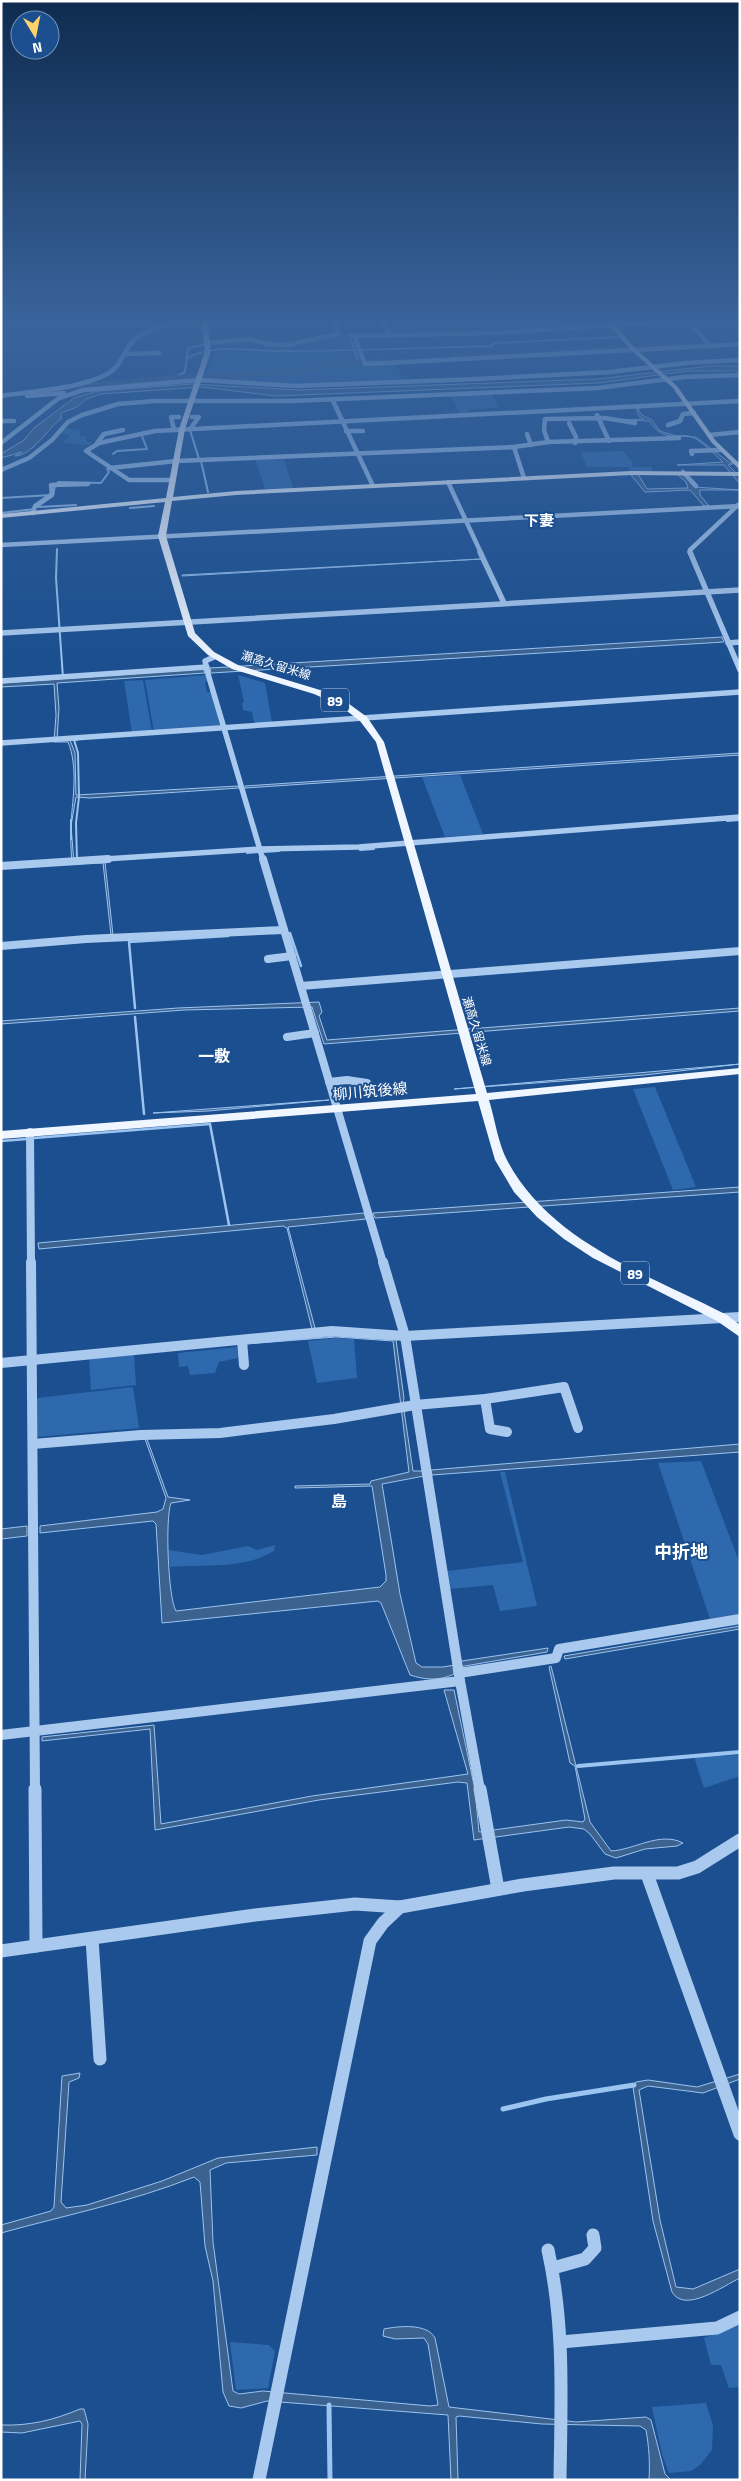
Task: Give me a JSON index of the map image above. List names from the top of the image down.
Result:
{
  "streets": {
    "main road": ["瀬高久留米線", "89", "柳川筑後線"]
  },
  "crossings": [
    ["瀬高久留米線", "柳川筑後線"]
  ],
  "districts": [
    "下妻",
    "一敷",
    "島",
    "中折地"
  ],
  "north": "bottom"
}
